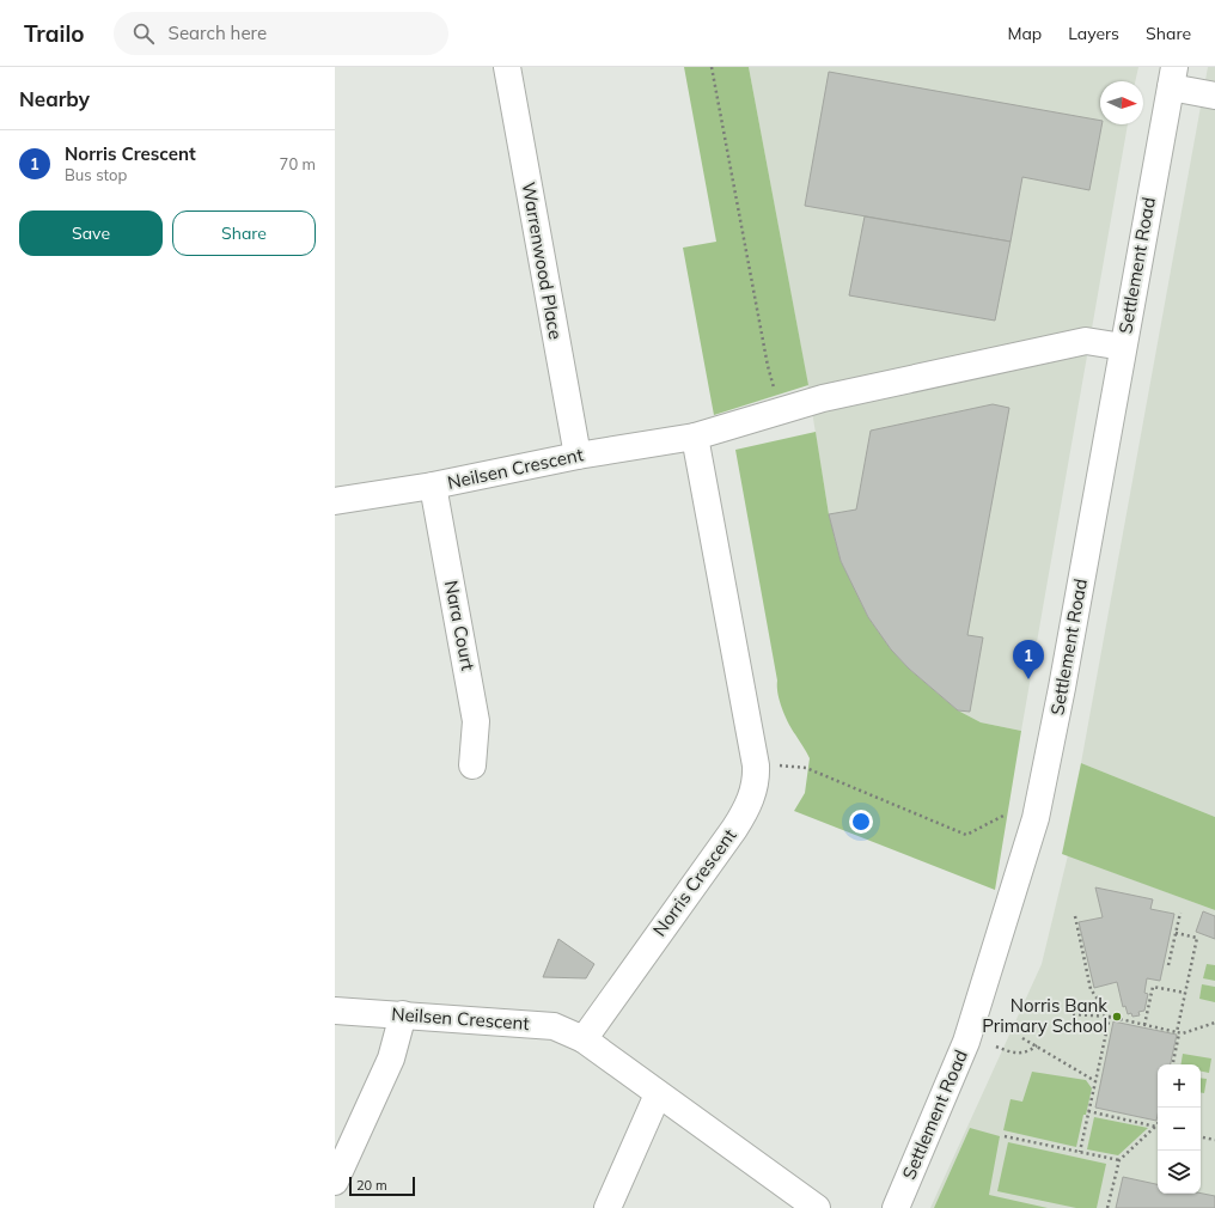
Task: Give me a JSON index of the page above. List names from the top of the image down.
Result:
{
  "streets": {
    "street": [
      "Warrenwood Place",
      "Settlement Road",
      "Neilsen Crescent",
      "Nara Court",
      "Norris Crescent"
    ]
  },
  "crossings": [
    ["Warrenwood Place", "Neilsen Crescent"],
    ["Neilsen Crescent", "Nara Court"],
    ["Neilsen Crescent", "Norris Crescent"]
  ],
  "places": ["Norris Bank Primary School"],
  "scale_bar": "20 m",
  "north": "right",
  "page": {
    "header": "Trailo",
    "search": "Search here",
    "nav": ["Map", "Layers", "Share"],
    "heading": "Nearby",
    "list": [
      {
        "mark": "1",
        "name": "Norris Crescent",
        "note": "Bus stop",
        "value": "70 m"
      }
    ],
    "buttons": ["Save", "Share"],
    "pins": "1",
    "map_buttons": ["+", "−"],
    "scale": "20 m"
  }
}
